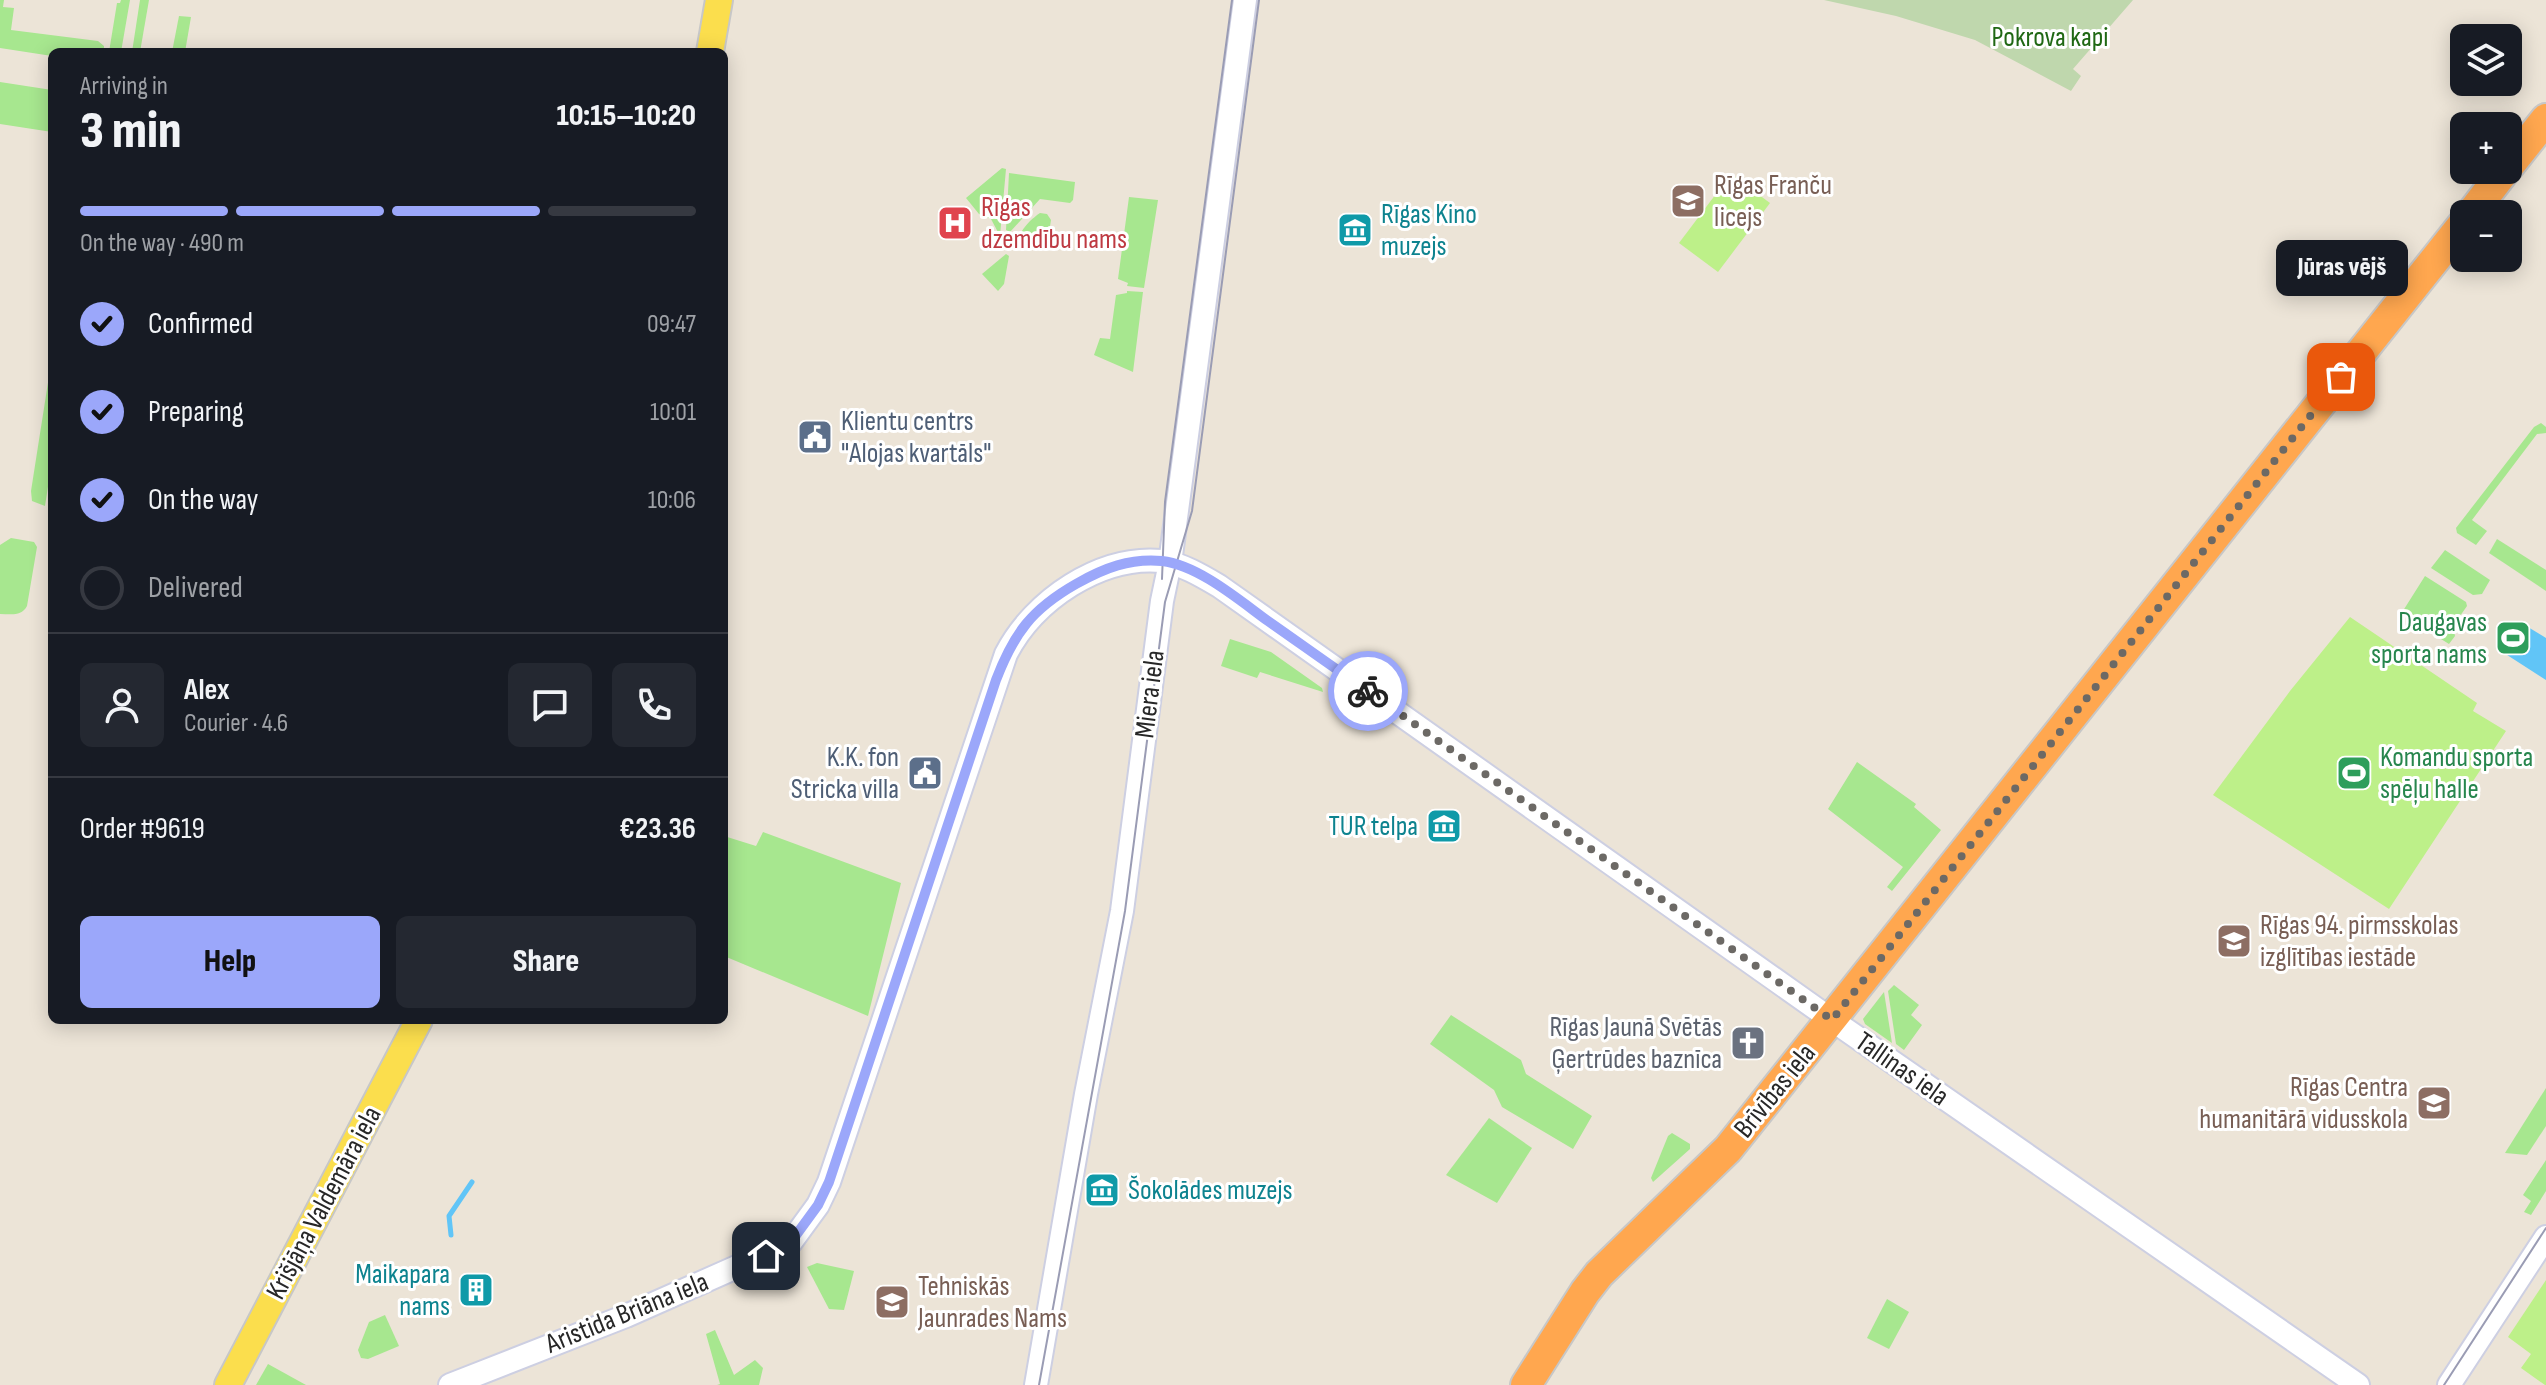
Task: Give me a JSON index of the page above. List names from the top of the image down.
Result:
{
  "streets": {
    "highway": ["Brīvības iela"],
    "main road": ["Krišjāņa Valdemāra iela"],
    "street": ["Miera iela", "Tallinas iela", "Aristida Briāna iela"]
  },
  "crossings": [
    ["Miera iela", "Tallinas iela"],
    ["Miera iela", "Aristida Briāna iela"],
    ["Tallinas iela", "Brīvības iela"],
    ["Tallinas iela", "Aristida Briāna iela"]
  ],
  "parks": ["Pokrova kapi"],
  "places": {
    "school or university": [
      "Rīgas Franču licejs",
      "Rīgas 94. pirmsskolas izglītības iestāde",
      "Rīgas Centra humanitārā vidusskola",
      "Tehniskās Jaunrades Nams"
    ],
    "hospital": ["Rīgas dzemdību nams"],
    "museum": ["Rīgas Kino muzejs", "TUR telpa", "Šokolādes muzejs"],
    "other": ["Jūras vējš"],
    "public building": ["Klientu centrs \"Alojas kvartāls\"", "K.K. fon Stricka villa"],
    "sports": ["Daugavas sporta nams", "Komandu sporta spēļu halle"],
    "church": ["Rīgas Jaunā Svētās Ģertrūdes baznīca"],
    "building": ["Maikapara nams"]
  },
  "page": {
    "map_buttons": ["+", "−"],
    "heading": ["3 min", "Arriving in", "10:15–10:20"],
    "panel": [
      "Alex",
      "Courier · 4.6",
      "Order #9619",
      "€23.36"
    ],
    "bar": "On the way · 490 m",
    "bubble": "Jūras vējš",
    "list": [
      ["Confirmed", "09:47"],
      ["Preparing", "10:01"],
      ["On the way", "10:06"],
      "Delivered"
    ],
    "buttons": ["Help", "Share"]
  }
}
